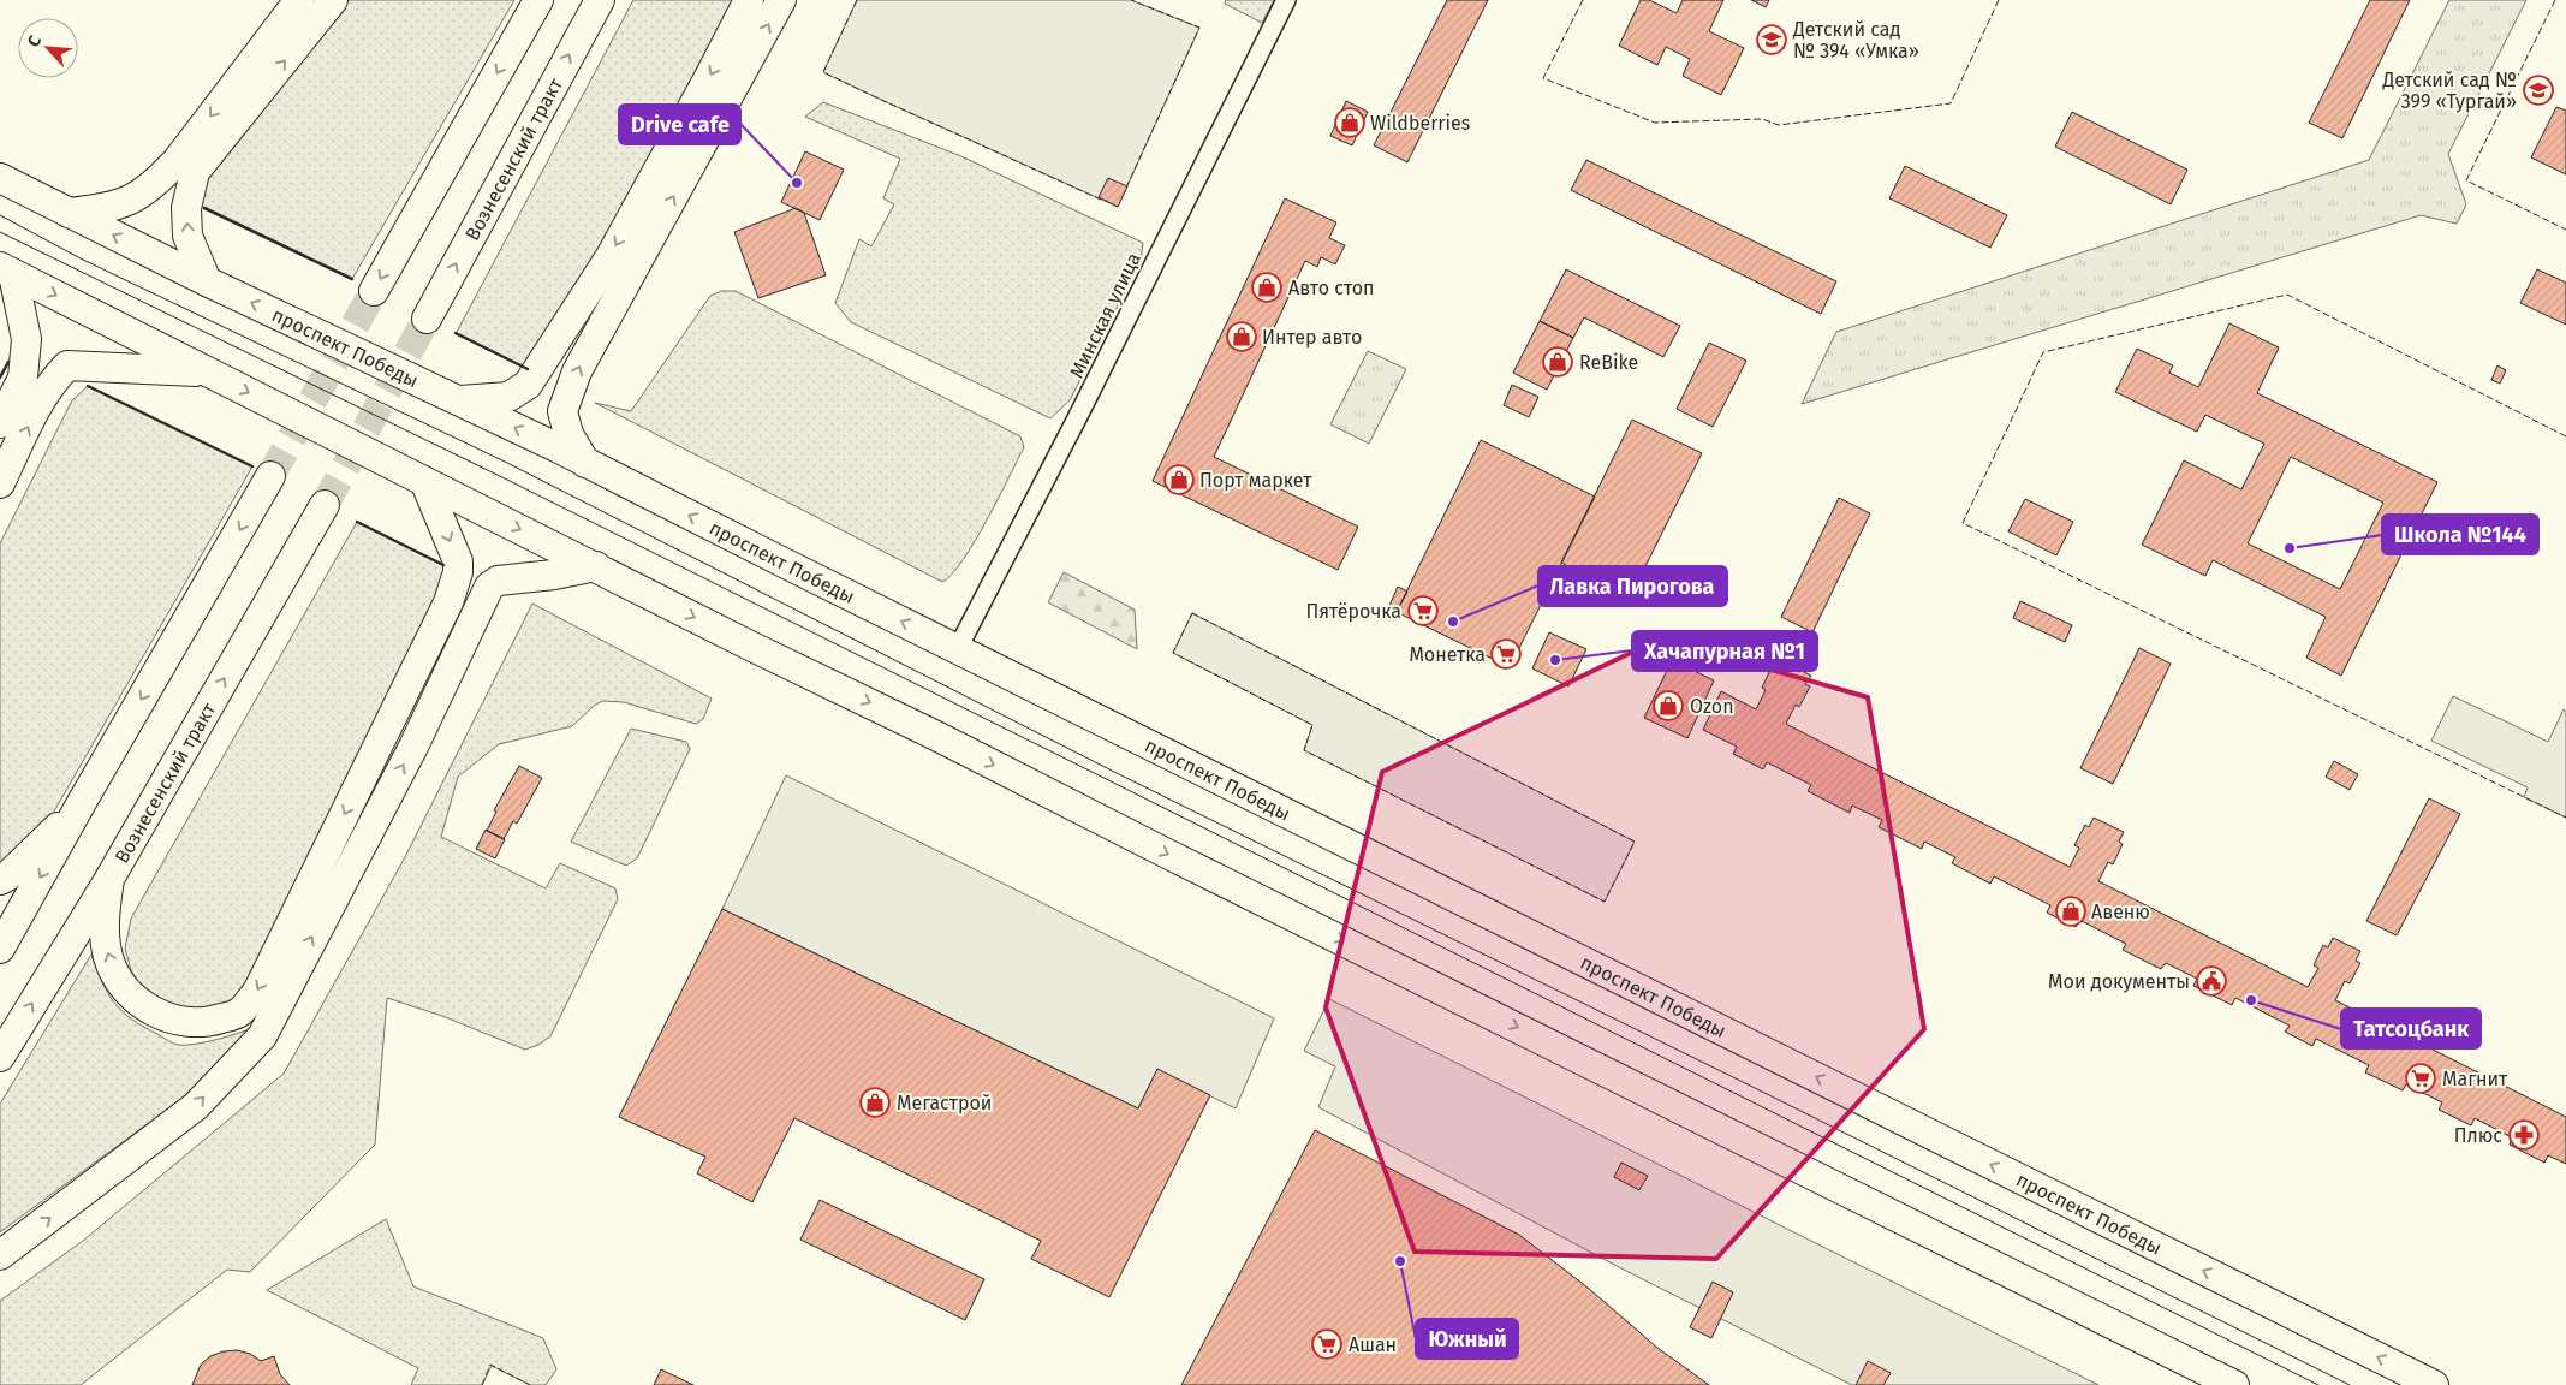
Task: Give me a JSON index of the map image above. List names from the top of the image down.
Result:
{
  "streets": {
    "main road": ["Вознесенский тракт", "проспект Победы"],
    "street": ["Минская улица"]
  },
  "crossings": [
    ["Минская улица", "проспект Победы"]
  ],
  "places": {
    "school or university": ["Детский сад № 394 «Умка»", "Детский сад № 399 «Тургай»"],
    "shop": [
      "Wildberries",
      "Авто стоп",
      "Интер авто",
      "ReBike",
      "Порт маркет",
      "Ozon",
      "Авеню",
      "Мегастрой"
    ],
    "other": [
      "Drive cafe",
      "Школа №144",
      "Лавка Пирогова",
      "Хачапурная №1",
      "Татсоцбанк",
      "Южный"
    ],
    "supermarket": [
      "Пятёрочка",
      "Монетка",
      "Магнит",
      "Ашан"
    ],
    "public building": ["Мои документы"],
    "pharmacy": ["Плюс"]
  },
  "north": "top left"
}
